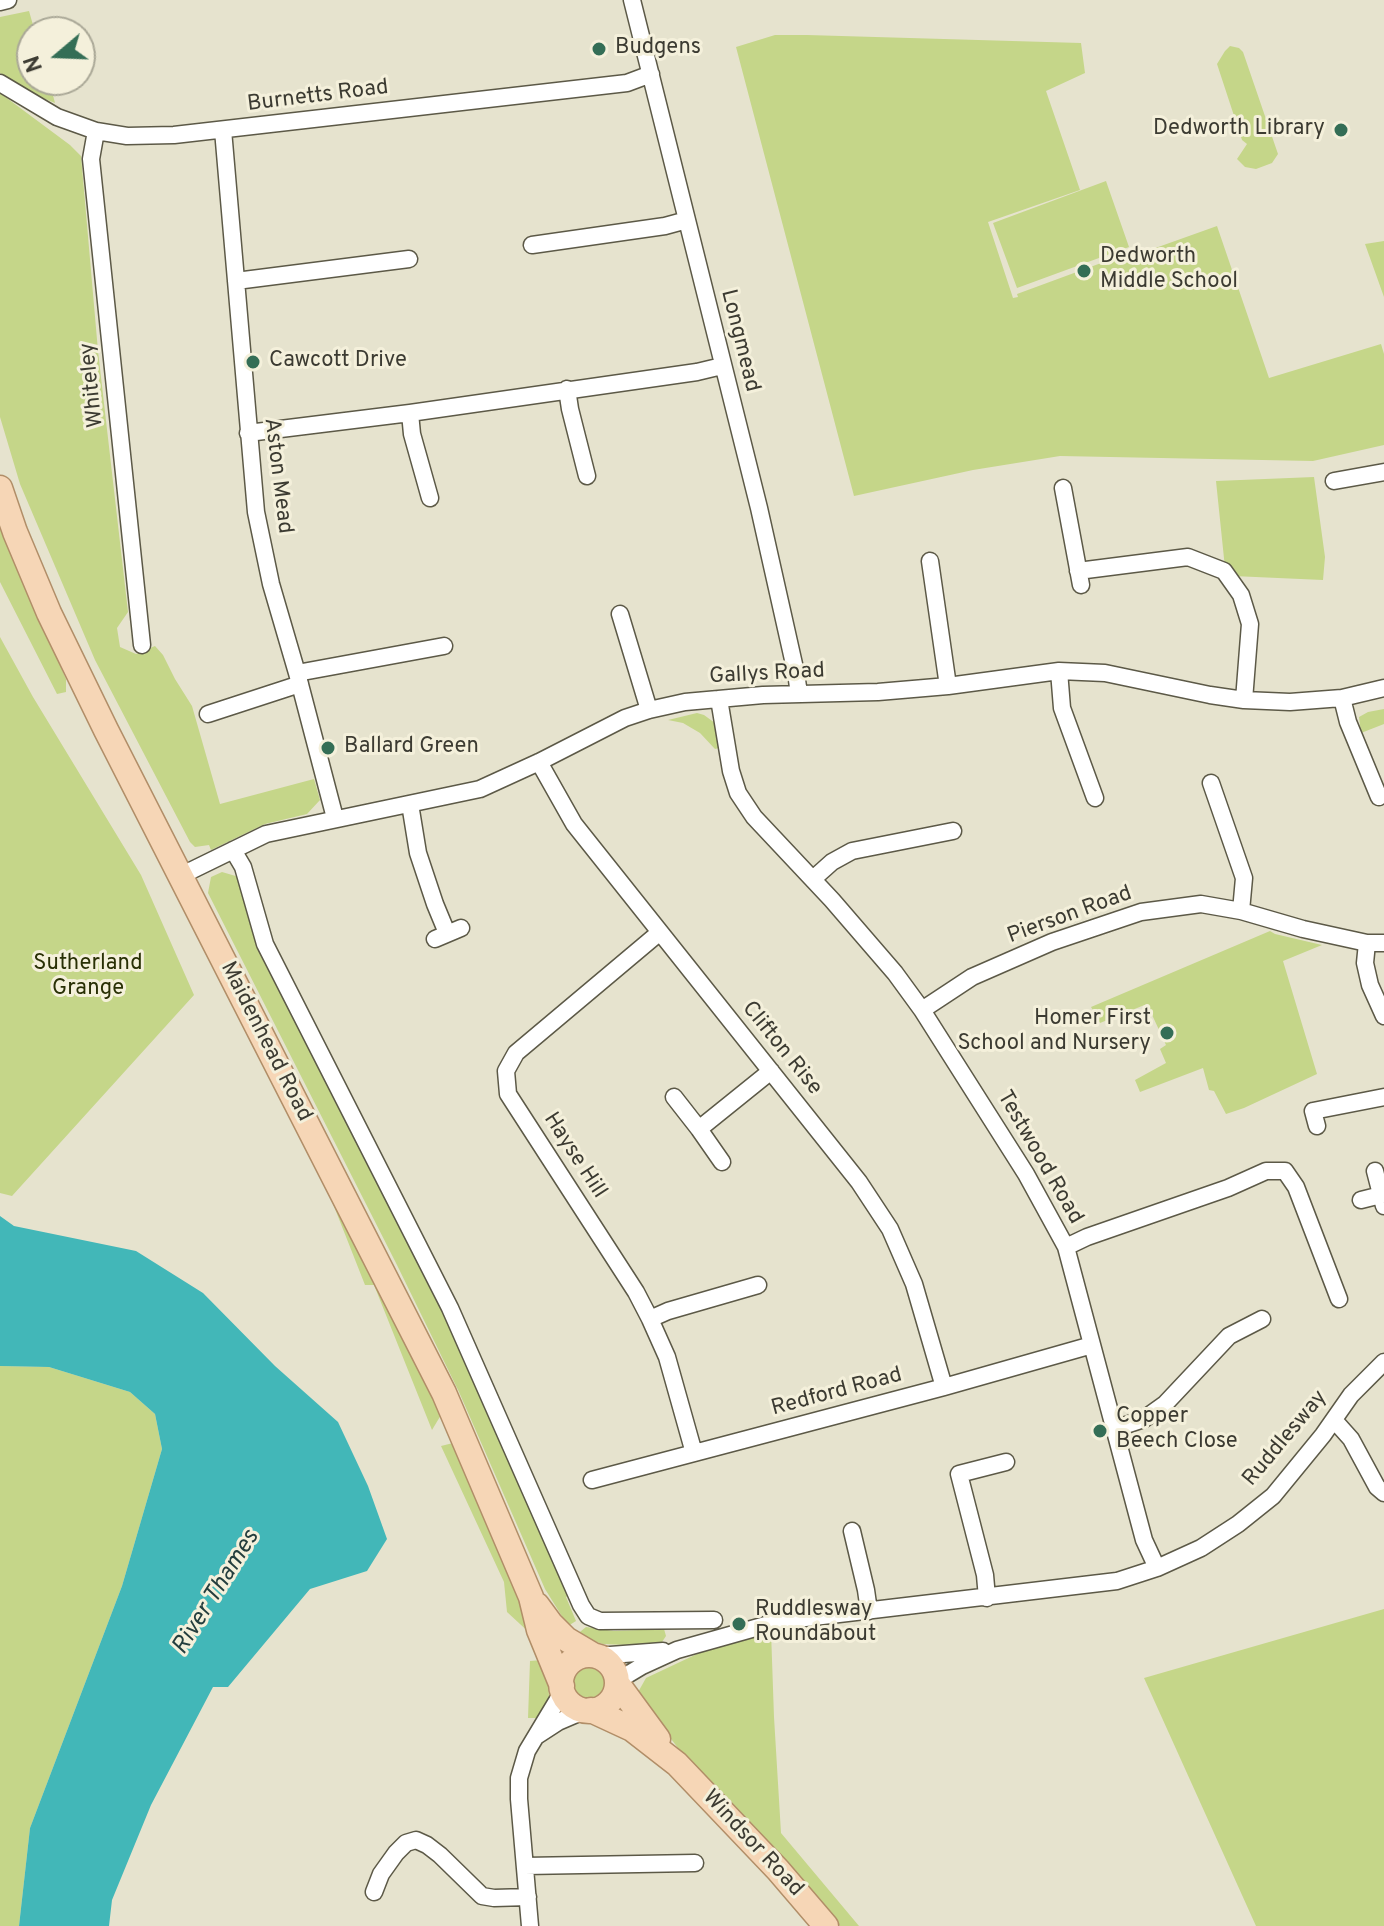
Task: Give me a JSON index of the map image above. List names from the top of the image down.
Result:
{
  "streets": {
    "main road": ["Maidenhead Road", "Windsor Road"],
    "street": [
      "Burnetts Road",
      "Longmead",
      "Whiteley",
      "Aston Mead",
      "Gallys Road",
      "Pierson Road",
      "Clifton Rise",
      "Hayse Hill",
      "Testwood Road",
      "Redford Road",
      "Ruddlesway"
    ]
  },
  "crossings": [
    ["Burnetts Road", "Longmead"],
    ["Burnetts Road", "Whiteley"],
    ["Burnetts Road", "Aston Mead"],
    ["Longmead", "Gallys Road"],
    ["Aston Mead", "Gallys Road"],
    ["Gallys Road", "Maidenhead Road"],
    ["Gallys Road", "Clifton Rise"],
    ["Gallys Road", "Testwood Road"],
    ["Pierson Road", "Testwood Road"],
    ["Maidenhead Road", "Ruddlesway"],
    ["Maidenhead Road", "Windsor Road"],
    ["Clifton Rise", "Hayse Hill"],
    ["Clifton Rise", "Redford Road"],
    ["Hayse Hill", "Redford Road"],
    ["Testwood Road", "Redford Road"],
    ["Testwood Road", "Ruddlesway"],
    ["Ruddlesway", "Windsor Road"]
  ],
  "water": ["River Thames"],
  "parks": ["Sutherland Grange"],
  "places": [
    "Budgens",
    "Dedworth Library",
    "Dedworth Middle School",
    "Cawcott Drive",
    "Ballard Green",
    "Homer First School and Nursery",
    "Copper Beech Close",
    "Ruddlesway Roundabout"
  ],
  "north": "left"
}
